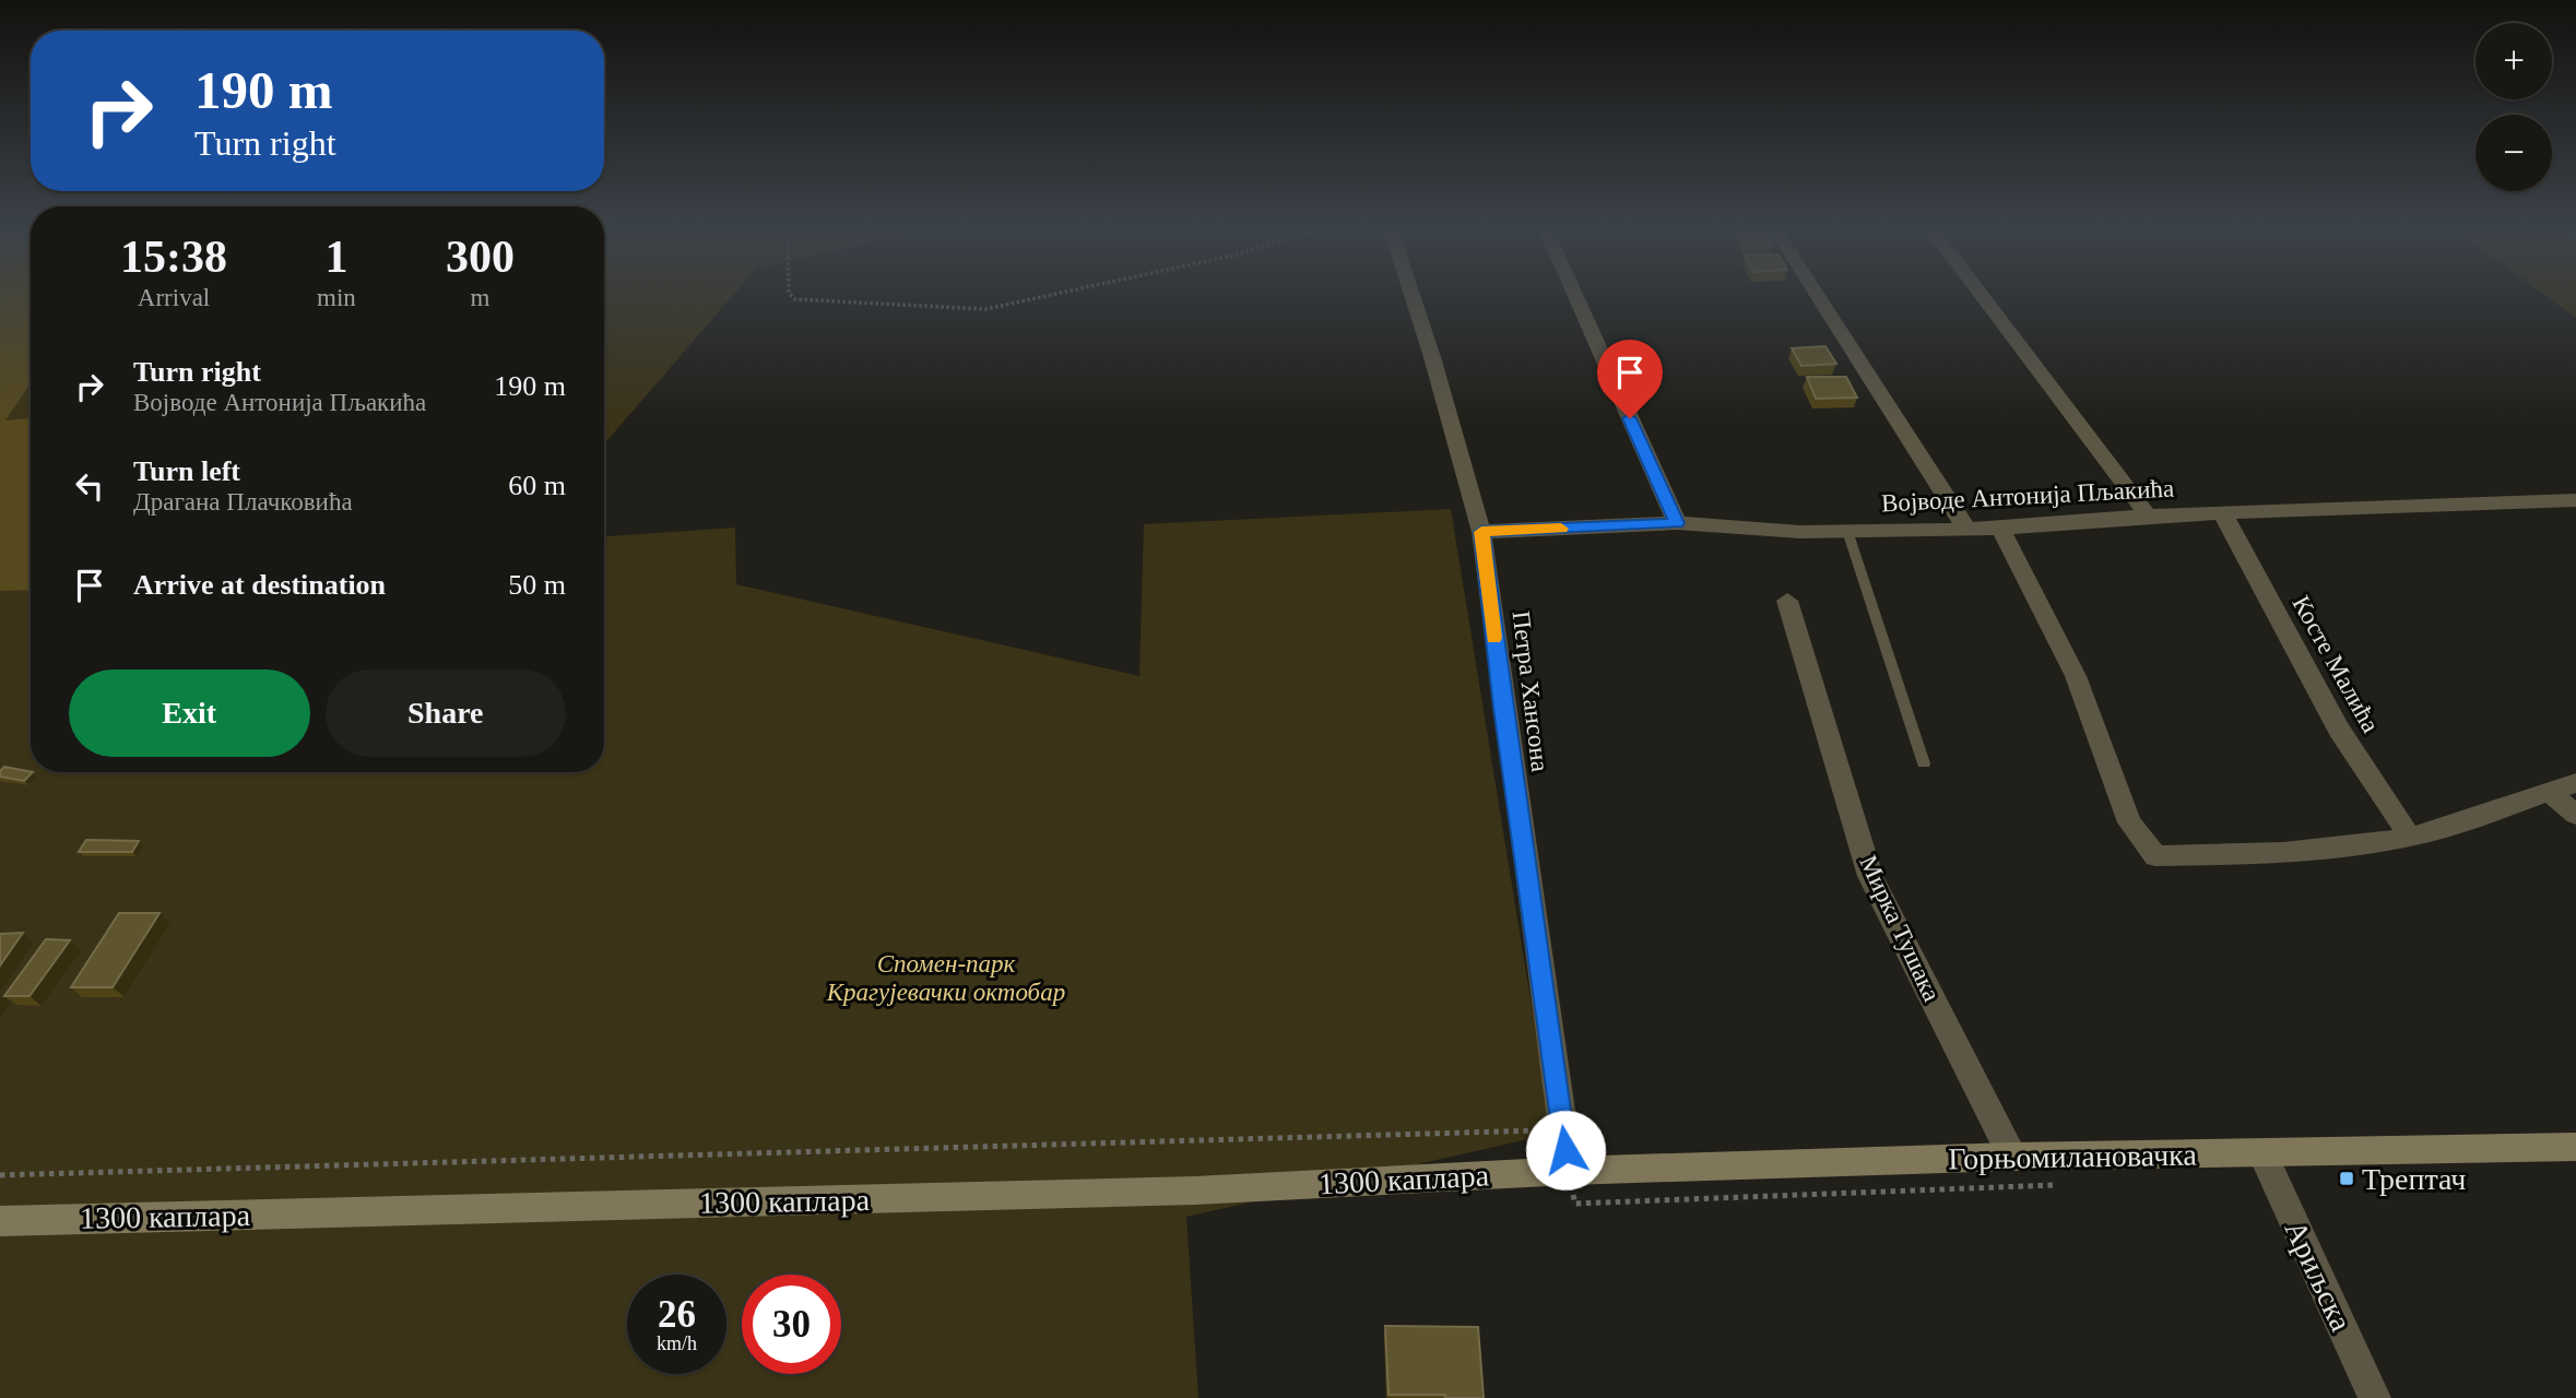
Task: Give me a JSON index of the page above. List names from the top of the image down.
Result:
{
  "streets": {
    "main road": ["Горњомилановачка", "1300 каплара"],
    "street": [
      "Војводе Антонија Пљакића",
      "Косте Малића",
      "Петра Хансона",
      "Мирка Тушака",
      "Ариљска"
    ]
  },
  "crossings": [
    ["Војводе Антонија Пљакића", "Косте Малића"],
    ["Војводе Антонија Пљакића", "Петра Хансона"],
    ["Петра Хансона", "Горњомилановачка"],
    ["Петра Хансона", "1300 каплара"],
    ["Мирка Тушака", "Горњомилановачка"],
    ["Горњомилановачка", "1300 каплара"],
    ["Горњомилановачка", "Ариљска"]
  ],
  "parks": ["Спомен-парк Крагујевачки октобар"],
  "places": {
    "transit": ["Трептач"]
  },
  "page": {
    "map_buttons": ["+", "−"],
    "turn": ["190 m", "Turn right"],
    "eta": [
      "15:38",
      "Arrival",
      "1",
      "min",
      "300",
      "m"
    ],
    "list": [
      {
        "name": "Turn right",
        "note": "Војводе Антонија Пљакића",
        "value": "190 m"
      },
      {
        "name": "Turn left",
        "note": "Драгана Плачковића",
        "value": "60 m"
      },
      {
        "name": "Arrive at destination",
        "value": "50 m"
      }
    ],
    "buttons": ["Exit", "Share"],
    "speed": "26 km/h",
    "limit": "30"
  }
}
